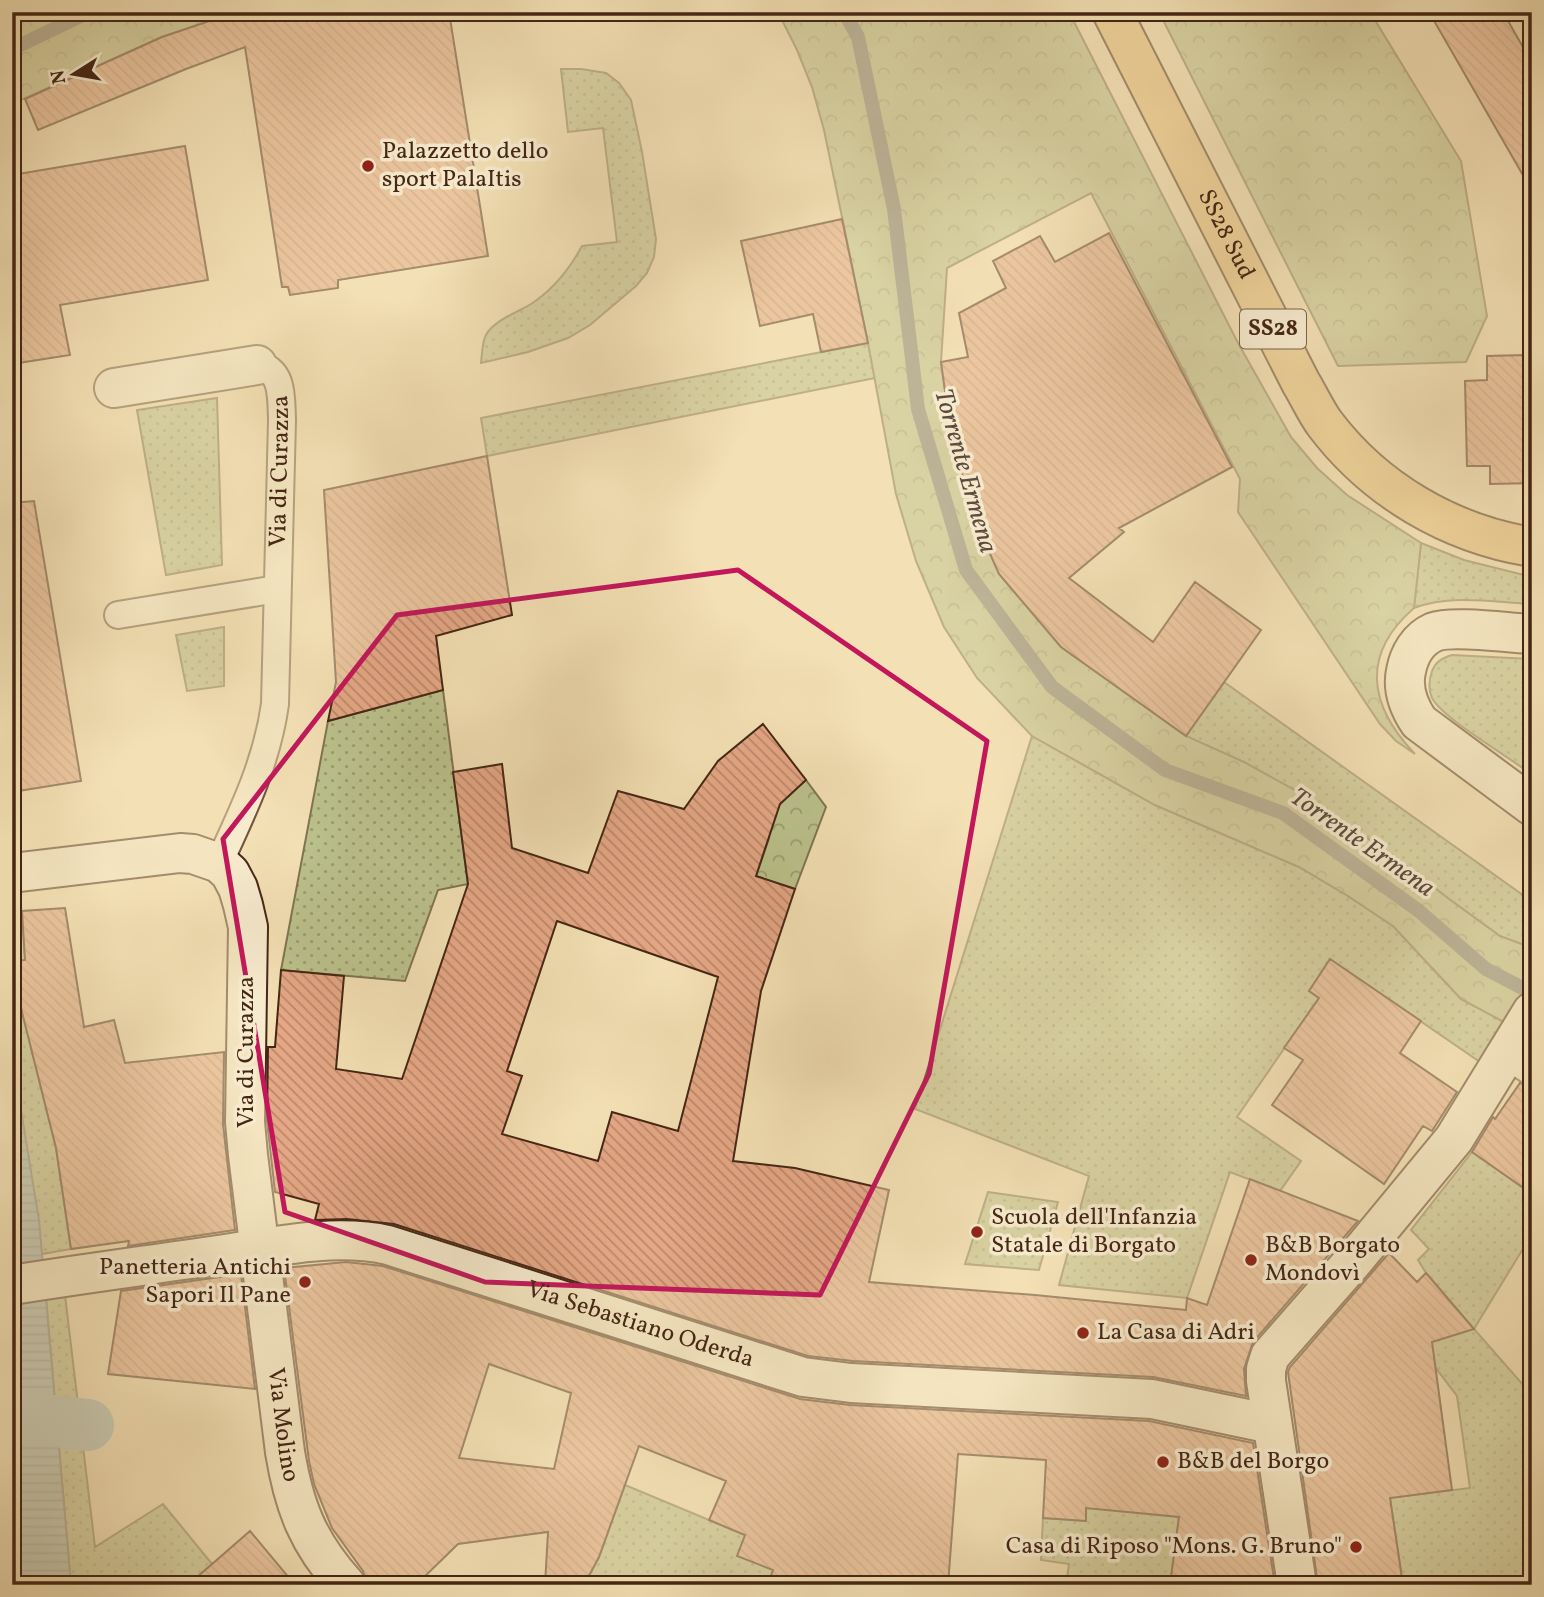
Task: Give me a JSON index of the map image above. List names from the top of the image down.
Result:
{
  "streets": {
    "main road": [
      "SS28 Sud",
      "SS28",
      "Via di Curazza",
      "Via Sebastiano Oderda",
      "Via Molino"
    ]
  },
  "crossings": [
    ["Via di Curazza", "Via Sebastiano Oderda"],
    ["Via di Curazza", "Via Molino"],
    ["Via Sebastiano Oderda", "Via Molino"]
  ],
  "water": ["Torrente Ermena"],
  "places": [
    "Palazzetto dello sport PalaItis",
    "Scuola dell'Infanzia Statale di Borgato",
    "B&B Borgato Mondovì",
    "Panetteria Antichi Sapori Il Pane",
    "La Casa di Adri",
    "B&B del Borgo",
    "Casa di Riposo \"Mons. G. Bruno\""
  ],
  "north": "left"
}
